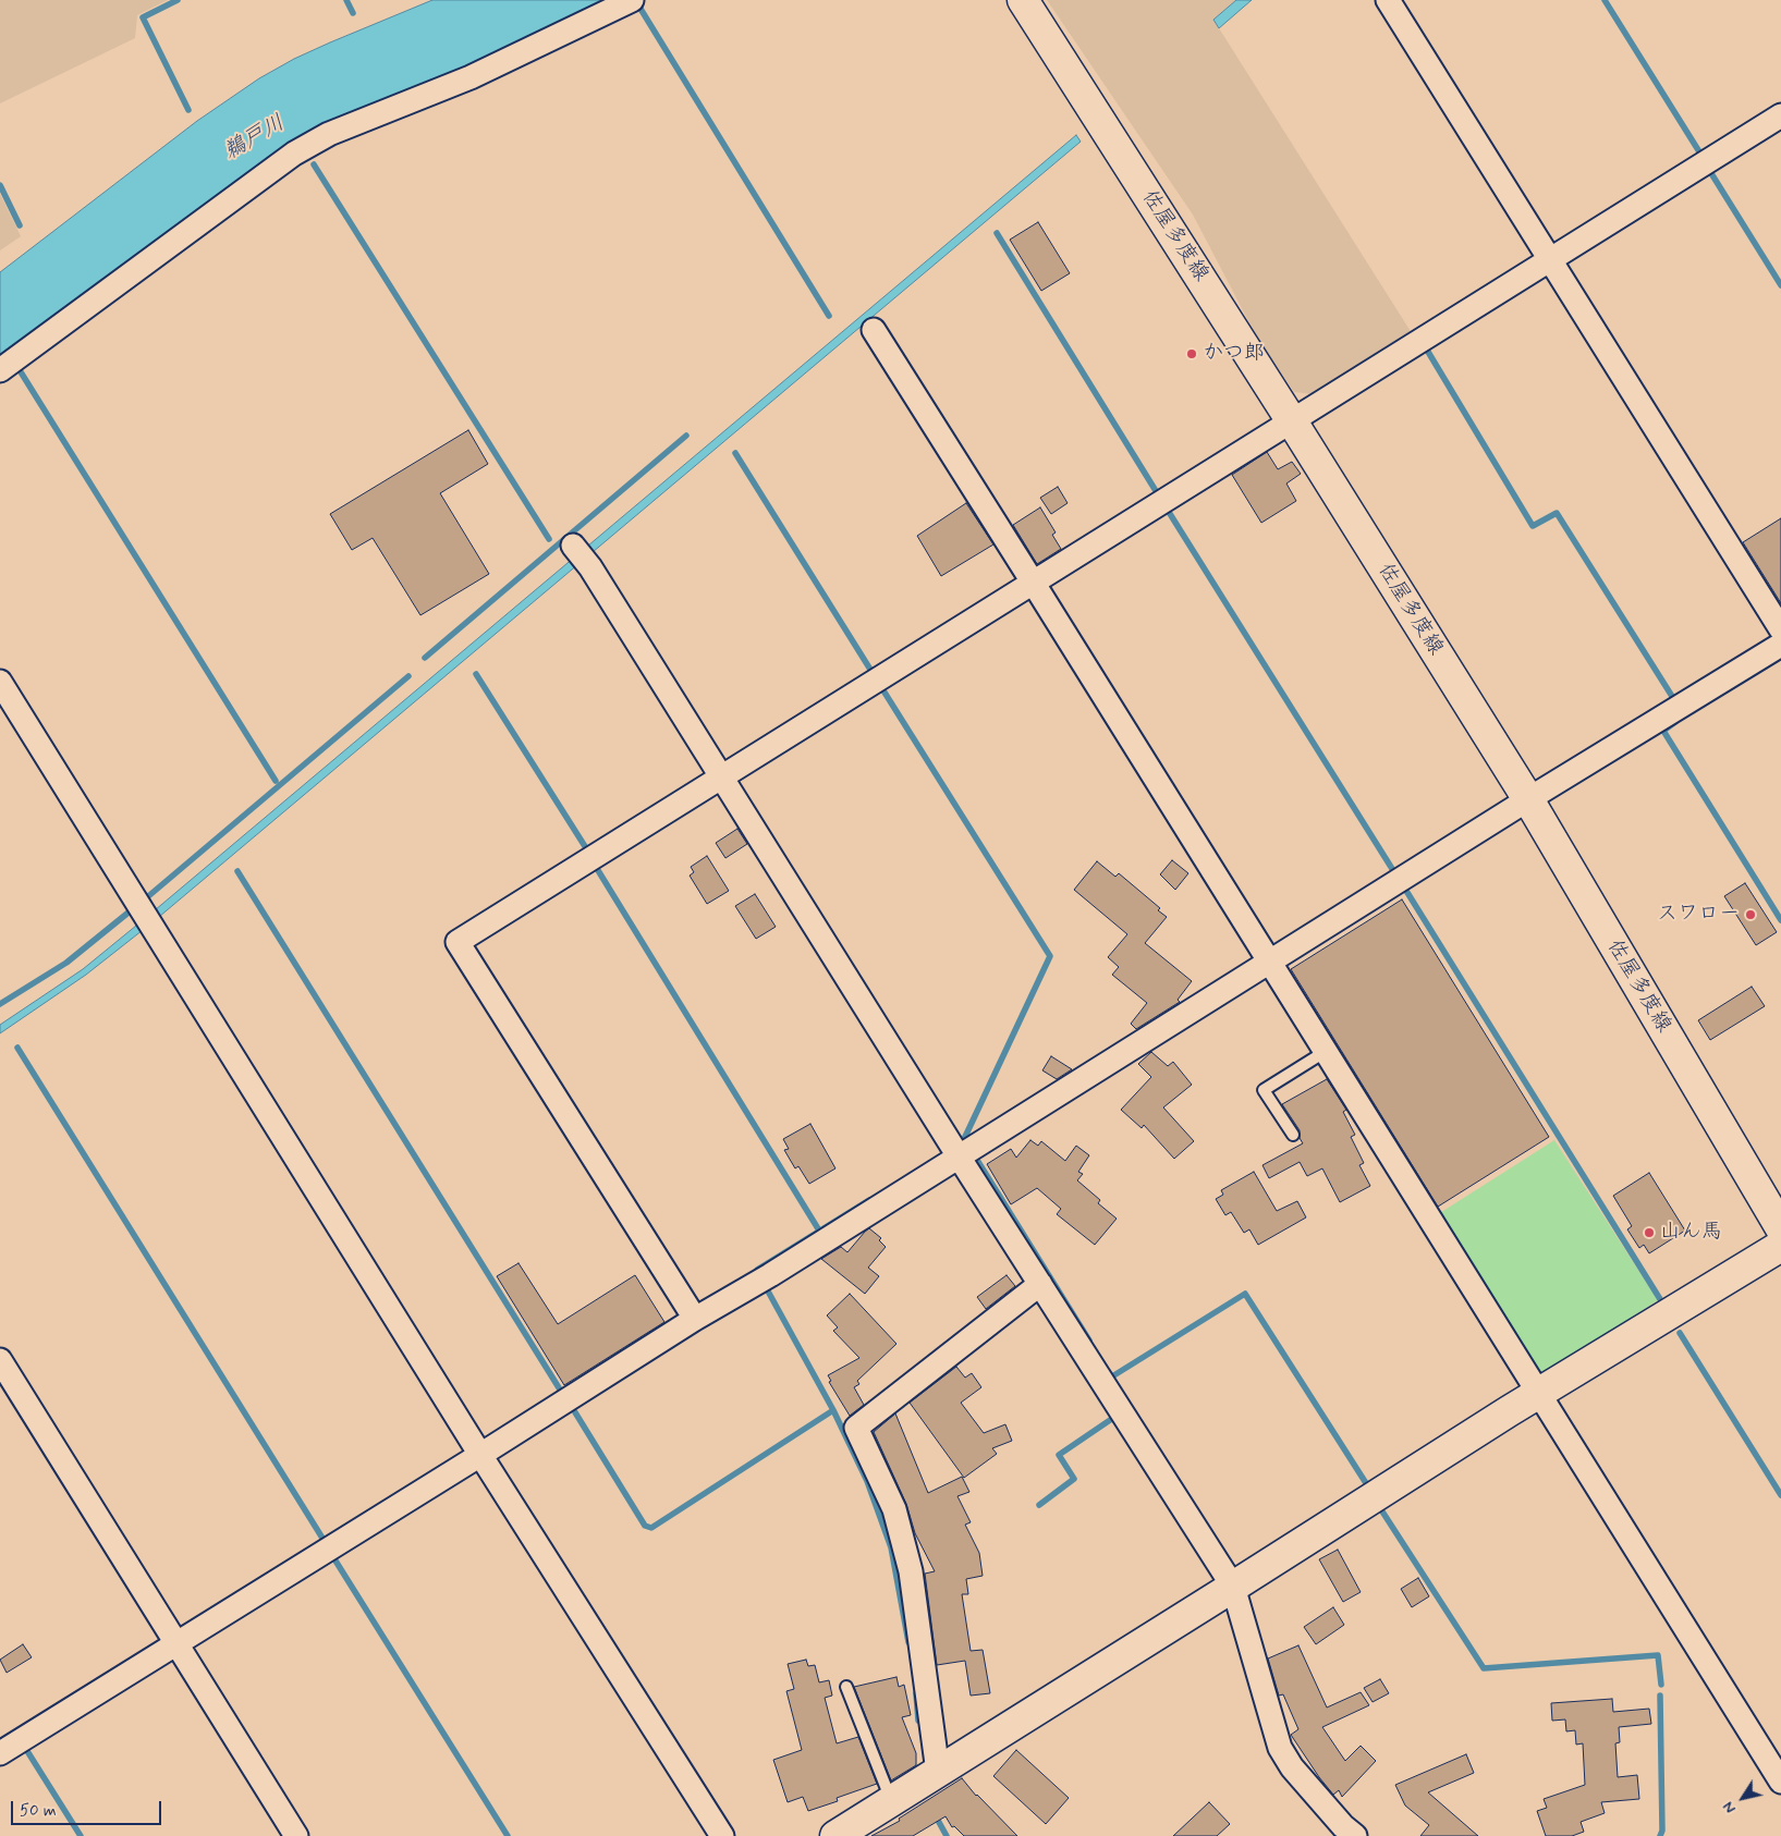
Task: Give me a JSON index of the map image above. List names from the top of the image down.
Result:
{
  "streets": {
    "main road": ["佐屋多度線"]
  },
  "water": ["鵜戸川"],
  "places": ["かつ郎", "スワロー", "山ん馬"],
  "scale_bar": "50 m",
  "north": "bottom left"
}
